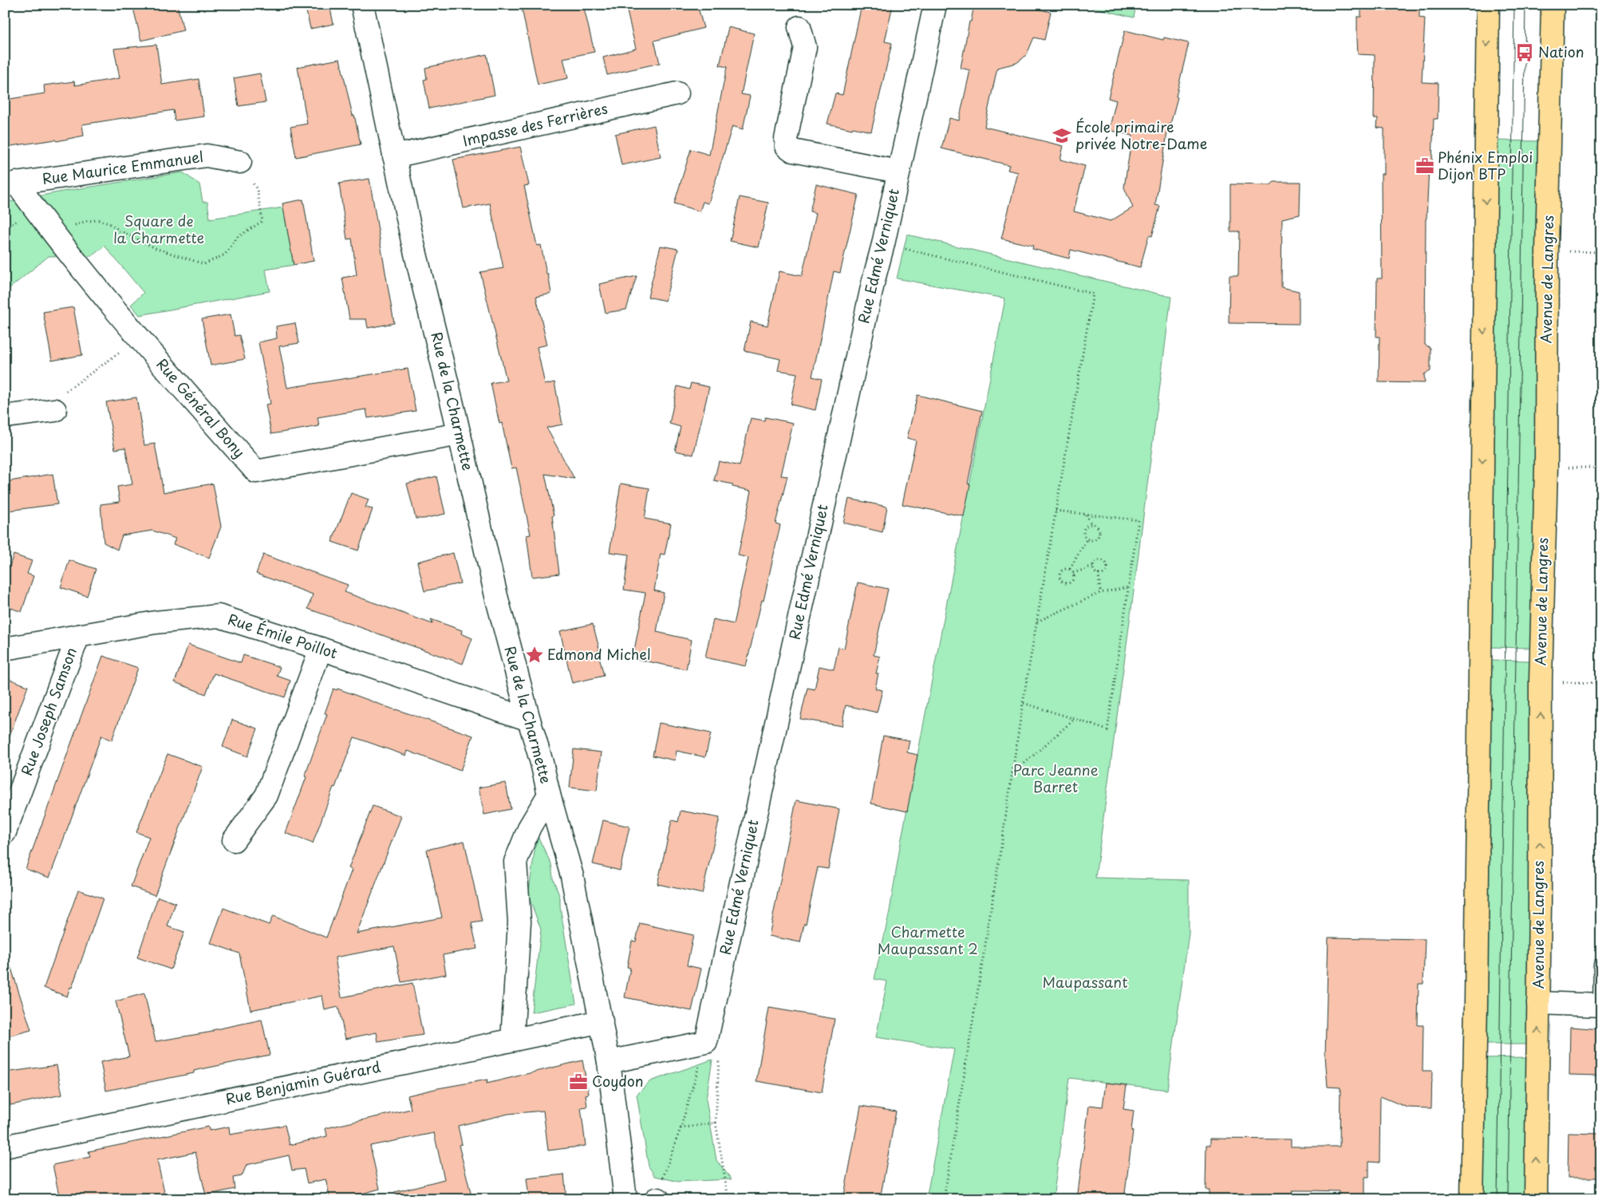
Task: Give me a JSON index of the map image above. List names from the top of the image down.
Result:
{
  "streets": {
    "main road": ["Avenue de Langres"],
    "street": [
      "Impasse des Ferrières",
      "Rue Maurice Emmanuel",
      "Rue Edmé Verniquet",
      "Rue de la Charmette",
      "Rue Général Bony",
      "Rue Émile Poillot",
      "Rue Joseph Samson",
      "Rue Benjamin Guérard"
    ]
  },
  "crossings": [
    ["Impasse des Ferrières", "Rue de la Charmette"],
    ["Rue Maurice Emmanuel", "Rue Général Bony"],
    ["Rue de la Charmette", "Rue Général Bony"],
    ["Rue de la Charmette", "Rue Émile Poillot"],
    ["Rue de la Charmette", "Rue Benjamin Guérard"],
    ["Rue Émile Poillot", "Rue Joseph Samson"]
  ],
  "parks": [
    "Square de la Charmette",
    "Parc Jeanne Barret",
    "Charmette Maupassant 2",
    "Maupassant"
  ],
  "places": {
    "bus stop": ["Nation"],
    "school or university": ["École primaire privée Notre-Dame"],
    "office": ["Phénix Emploi Dijon BTP", "Coydon"],
    "place": ["Edmond Michel"]
  }
}
